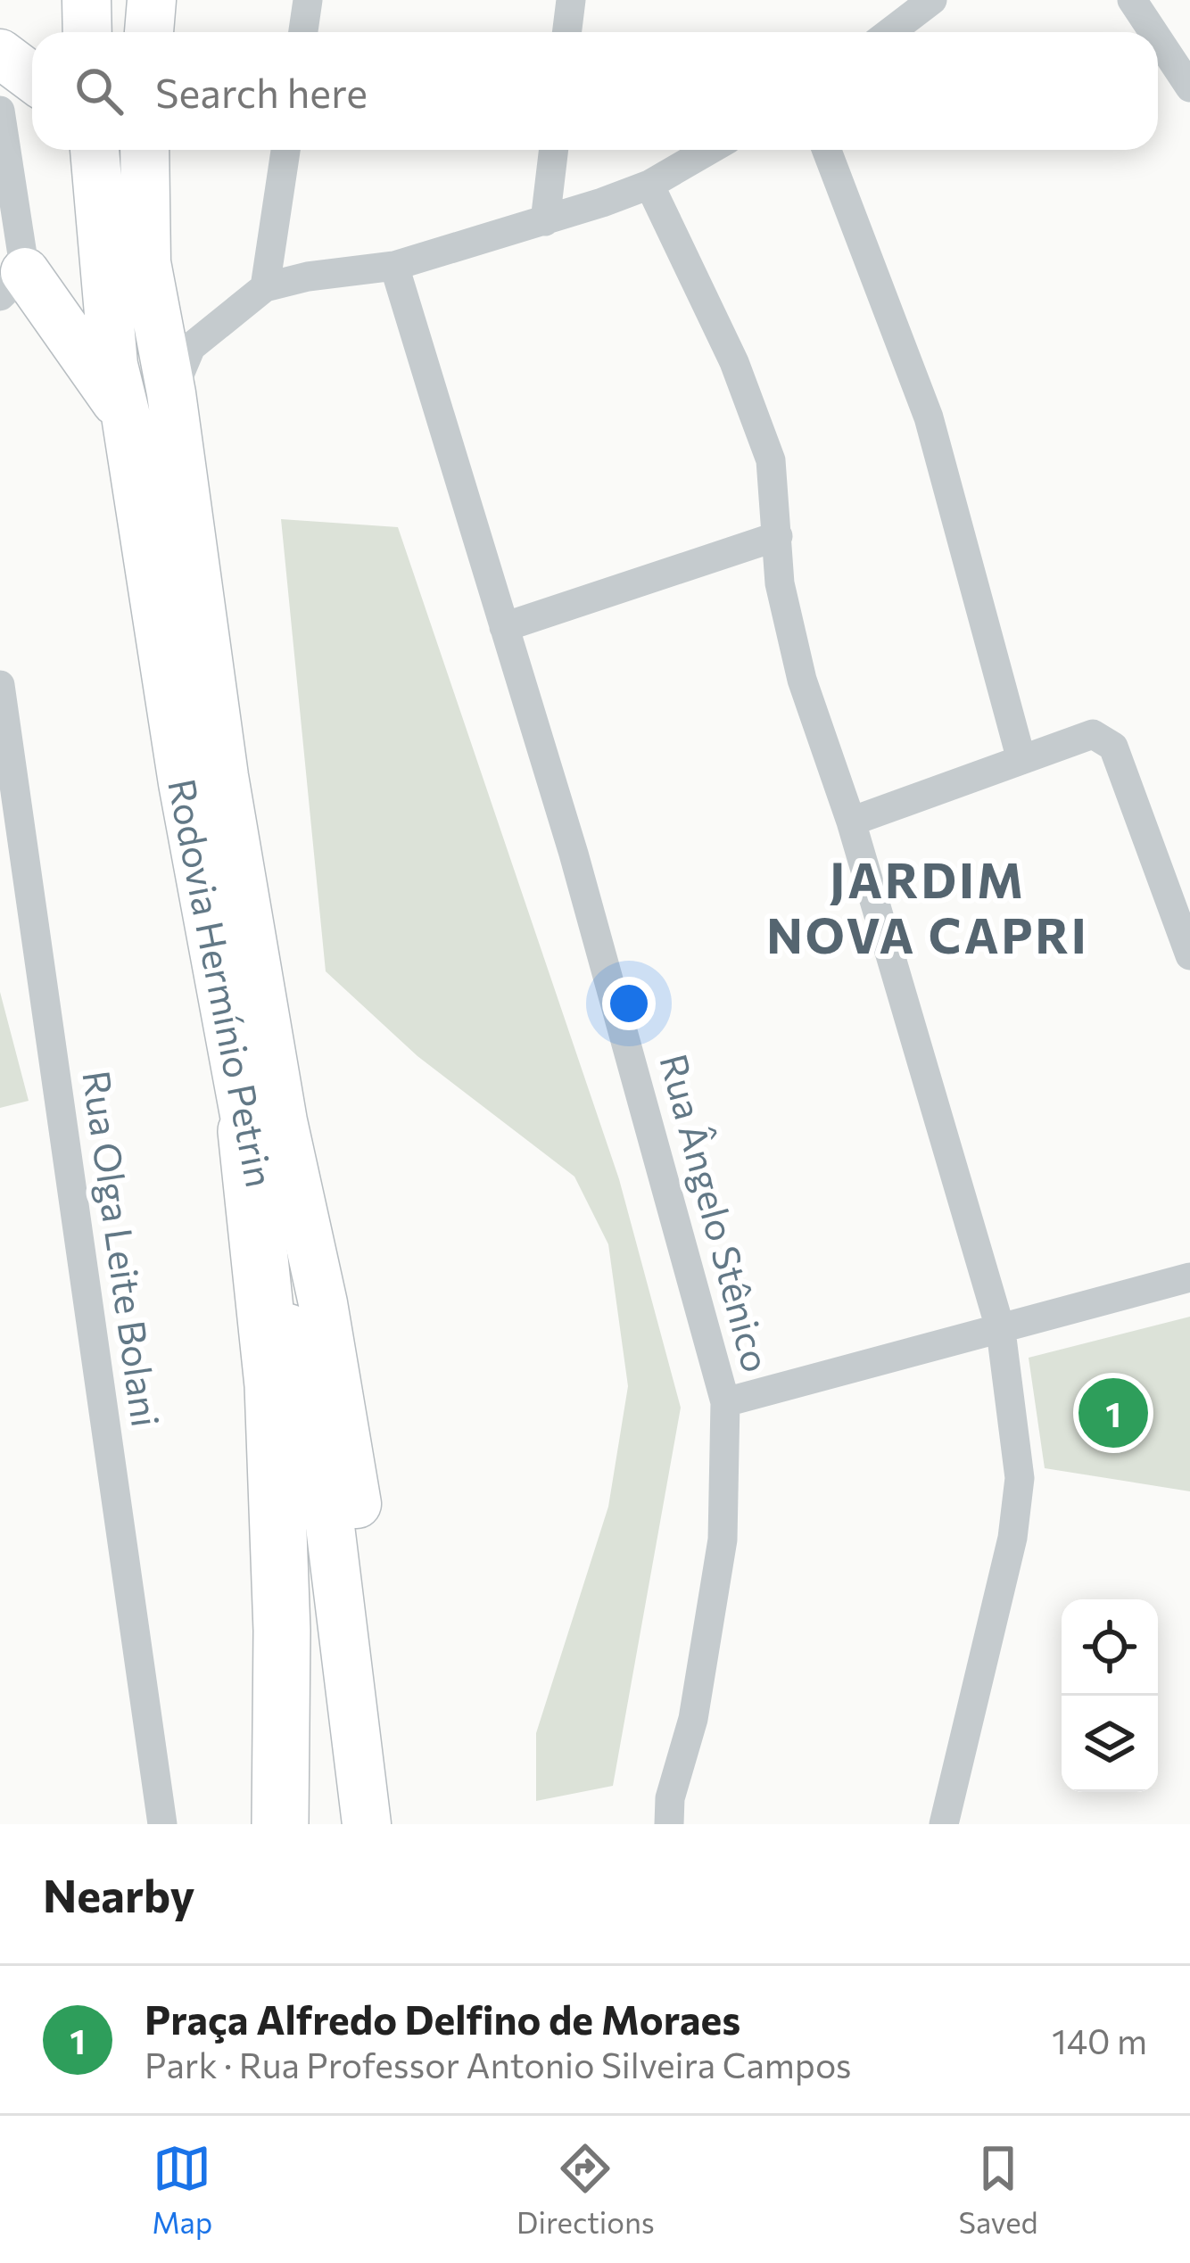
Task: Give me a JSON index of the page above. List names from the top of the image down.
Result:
{
  "streets": {
    "main road": ["Rodovia Hermínio Petrin"],
    "street": ["Rua Ângelo Stênico", "Rua Olga Leite Bolani"]
  },
  "districts": ["JARDIM NOVA CAPRI"],
  "page": {
    "search": "Search here",
    "pins": "1",
    "heading": "Nearby",
    "list": [
      {
        "mark": "1",
        "name": "Praça Alfredo Delfino de Moraes",
        "note": "Park · Rua Professor Antonio Silveira Campos",
        "value": "140 m"
      }
    ],
    "nav": ["Map", "Directions", "Saved"]
  }
}
